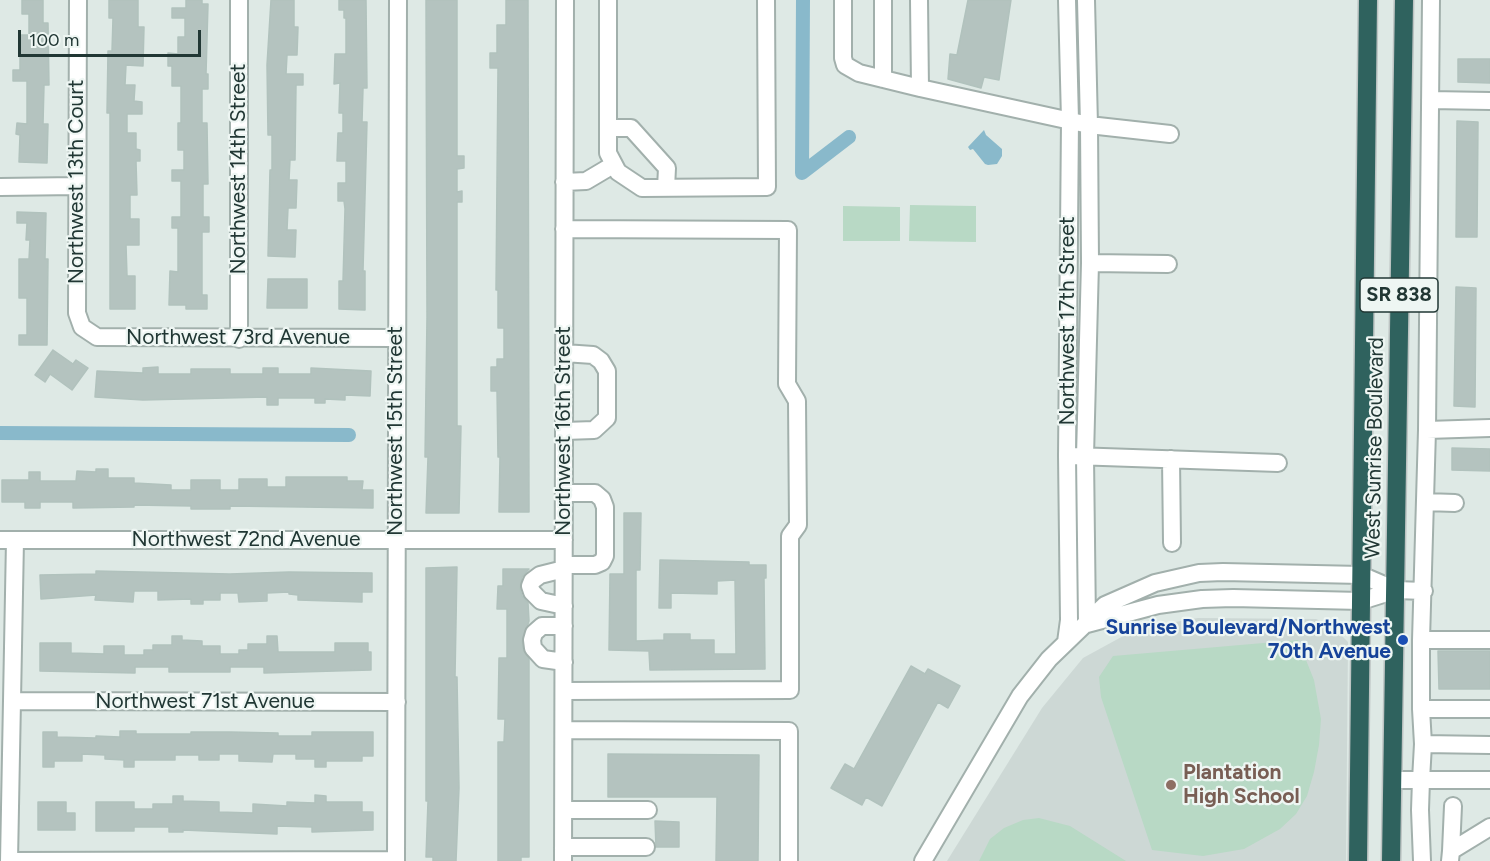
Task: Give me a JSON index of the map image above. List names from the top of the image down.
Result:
{
  "streets": {
    "highway": ["SR 838", "West Sunrise Boulevard"],
    "street": [
      "Northwest 14th Street",
      "Northwest 13th Court",
      "Northwest 17th Street",
      "Northwest 73rd Avenue",
      "Northwest 15th Street",
      "Northwest 16th Street",
      "Northwest 72nd Avenue",
      "Northwest 71st Avenue"
    ]
  },
  "crossings": [
    ["Northwest 14th Street", "Northwest 73rd Avenue"],
    ["Northwest 13th Court", "Northwest 73rd Avenue"],
    ["Northwest 73rd Avenue", "Northwest 15th Street"],
    ["Northwest 15th Street", "Northwest 72nd Avenue"],
    ["Northwest 15th Street", "Northwest 71st Avenue"],
    ["Northwest 16th Street", "Northwest 72nd Avenue"]
  ],
  "places": ["Sunrise Boulevard/Northwest 70th Avenue", "Plantation High School"],
  "scale_bar": "100 m"
}
